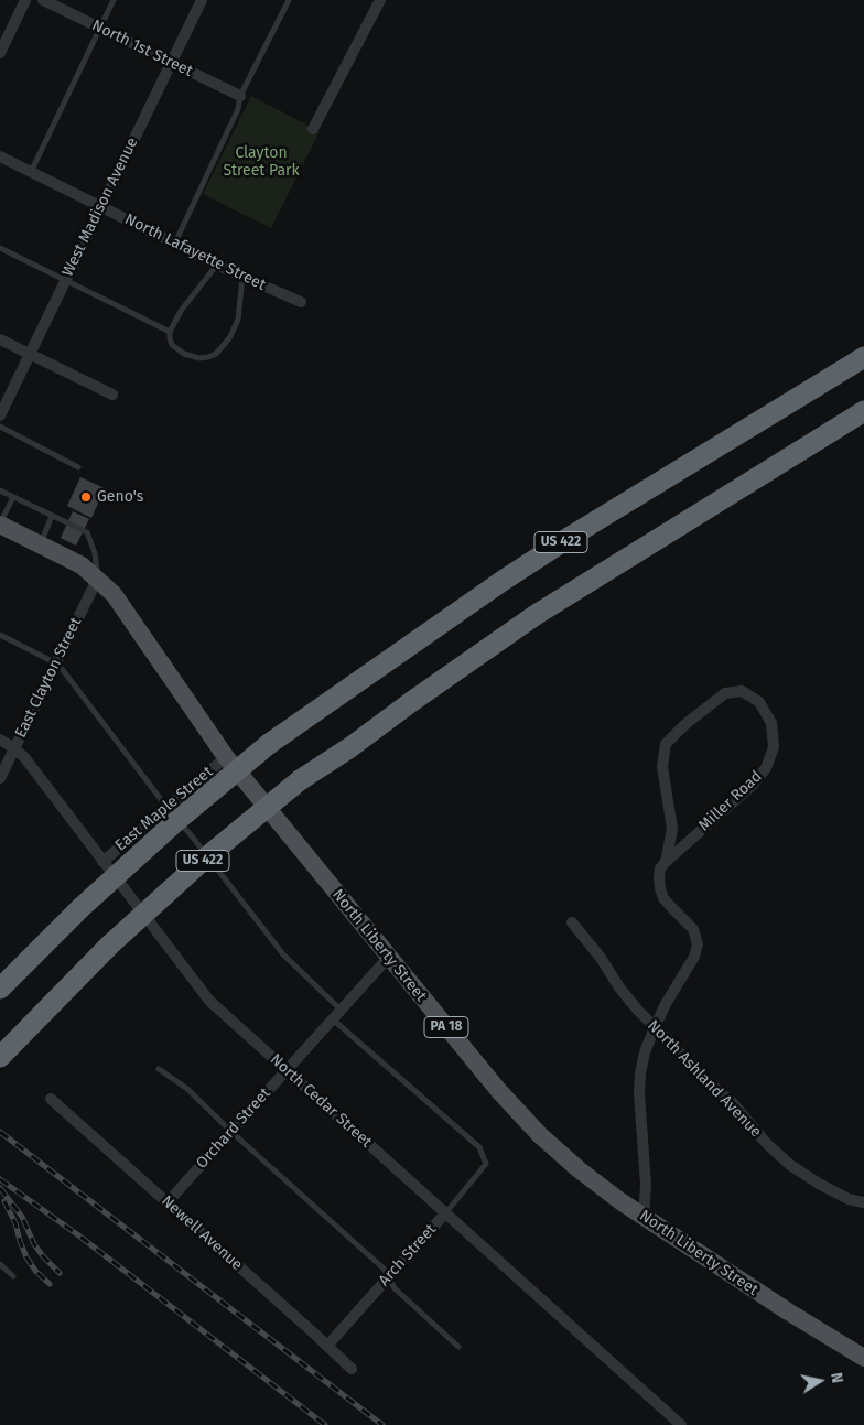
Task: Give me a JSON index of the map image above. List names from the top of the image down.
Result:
{
  "streets": {
    "highway": ["US 422"],
    "main road": ["North Liberty Street", "PA 18"],
    "street": [
      "North 1st Street",
      "West Madison Avenue",
      "North Lafayette Street",
      "East Clayton Street",
      "Miller Road",
      "East Maple Street",
      "North Ashland Avenue",
      "North Cedar Street",
      "Orchard Street",
      "Newell Avenue",
      "Arch Street"
    ]
  },
  "crossings": [
    ["North 1st Street", "West Madison Avenue"],
    ["West Madison Avenue", "North Lafayette Street"],
    ["East Clayton Street", "North Liberty Street"],
    ["East Clayton Street", "North Cedar Street"],
    ["Miller Road", "North Liberty Street"],
    ["Miller Road", "North Ashland Avenue"],
    ["East Maple Street", "North Liberty Street"],
    ["East Maple Street", "North Cedar Street"],
    ["North Liberty Street", "Orchard Street"],
    ["North Cedar Street", "Orchard Street"],
    ["North Cedar Street", "Arch Street"],
    ["Orchard Street", "Newell Avenue"],
    ["Orchard Street", "Arch Street"],
    ["Newell Avenue", "Arch Street"]
  ],
  "parks": ["Clayton Street Park"],
  "places": ["Geno's"],
  "north": "right"
}
